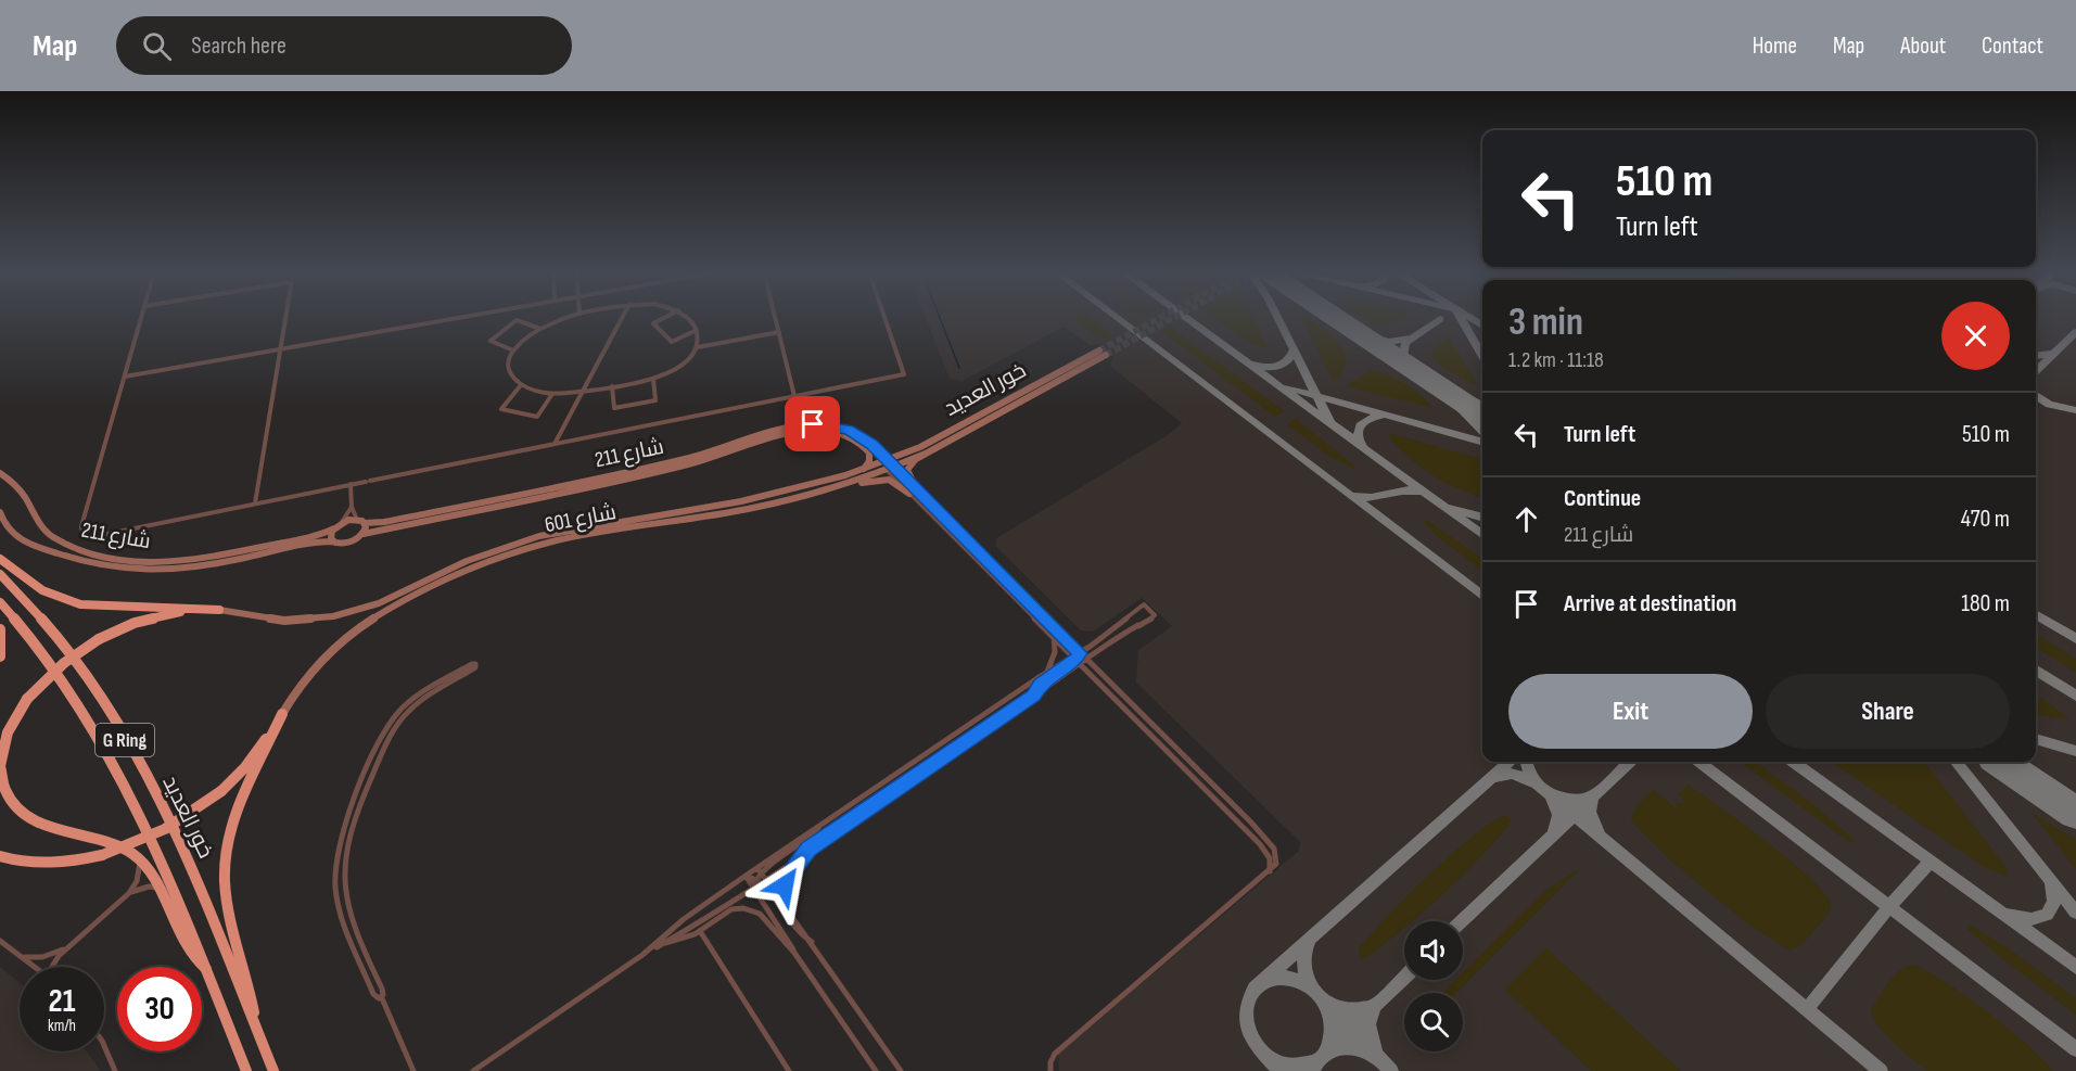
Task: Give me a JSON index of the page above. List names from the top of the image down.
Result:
{
  "streets": {
    "highway": ["خور العديد", "G Ring"],
    "main road": ["شارع 211", "شارع 601"]
  },
  "crossings": [
    ["خور العديد", "شارع 211"],
    ["خور العديد", "شارع 601"],
    ["شارع 211", "شارع 601"]
  ],
  "page": {
    "header": "Map",
    "search": "Search here",
    "nav": [
      "Home",
      "Map",
      "About",
      "Contact"
    ],
    "turn": ["510 m", "Turn left"],
    "heading": ["3 min", "1.2 km · 11:18"],
    "list": [
      {
        "name": "Turn left",
        "value": "510 m"
      },
      {
        "name": "Continue",
        "note": "شارع 211",
        "value": "470 m"
      },
      {
        "name": "Arrive at destination",
        "value": "180 m"
      }
    ],
    "buttons": ["Exit", "Share"],
    "speed": "21 km/h",
    "limit": "30"
  }
}
